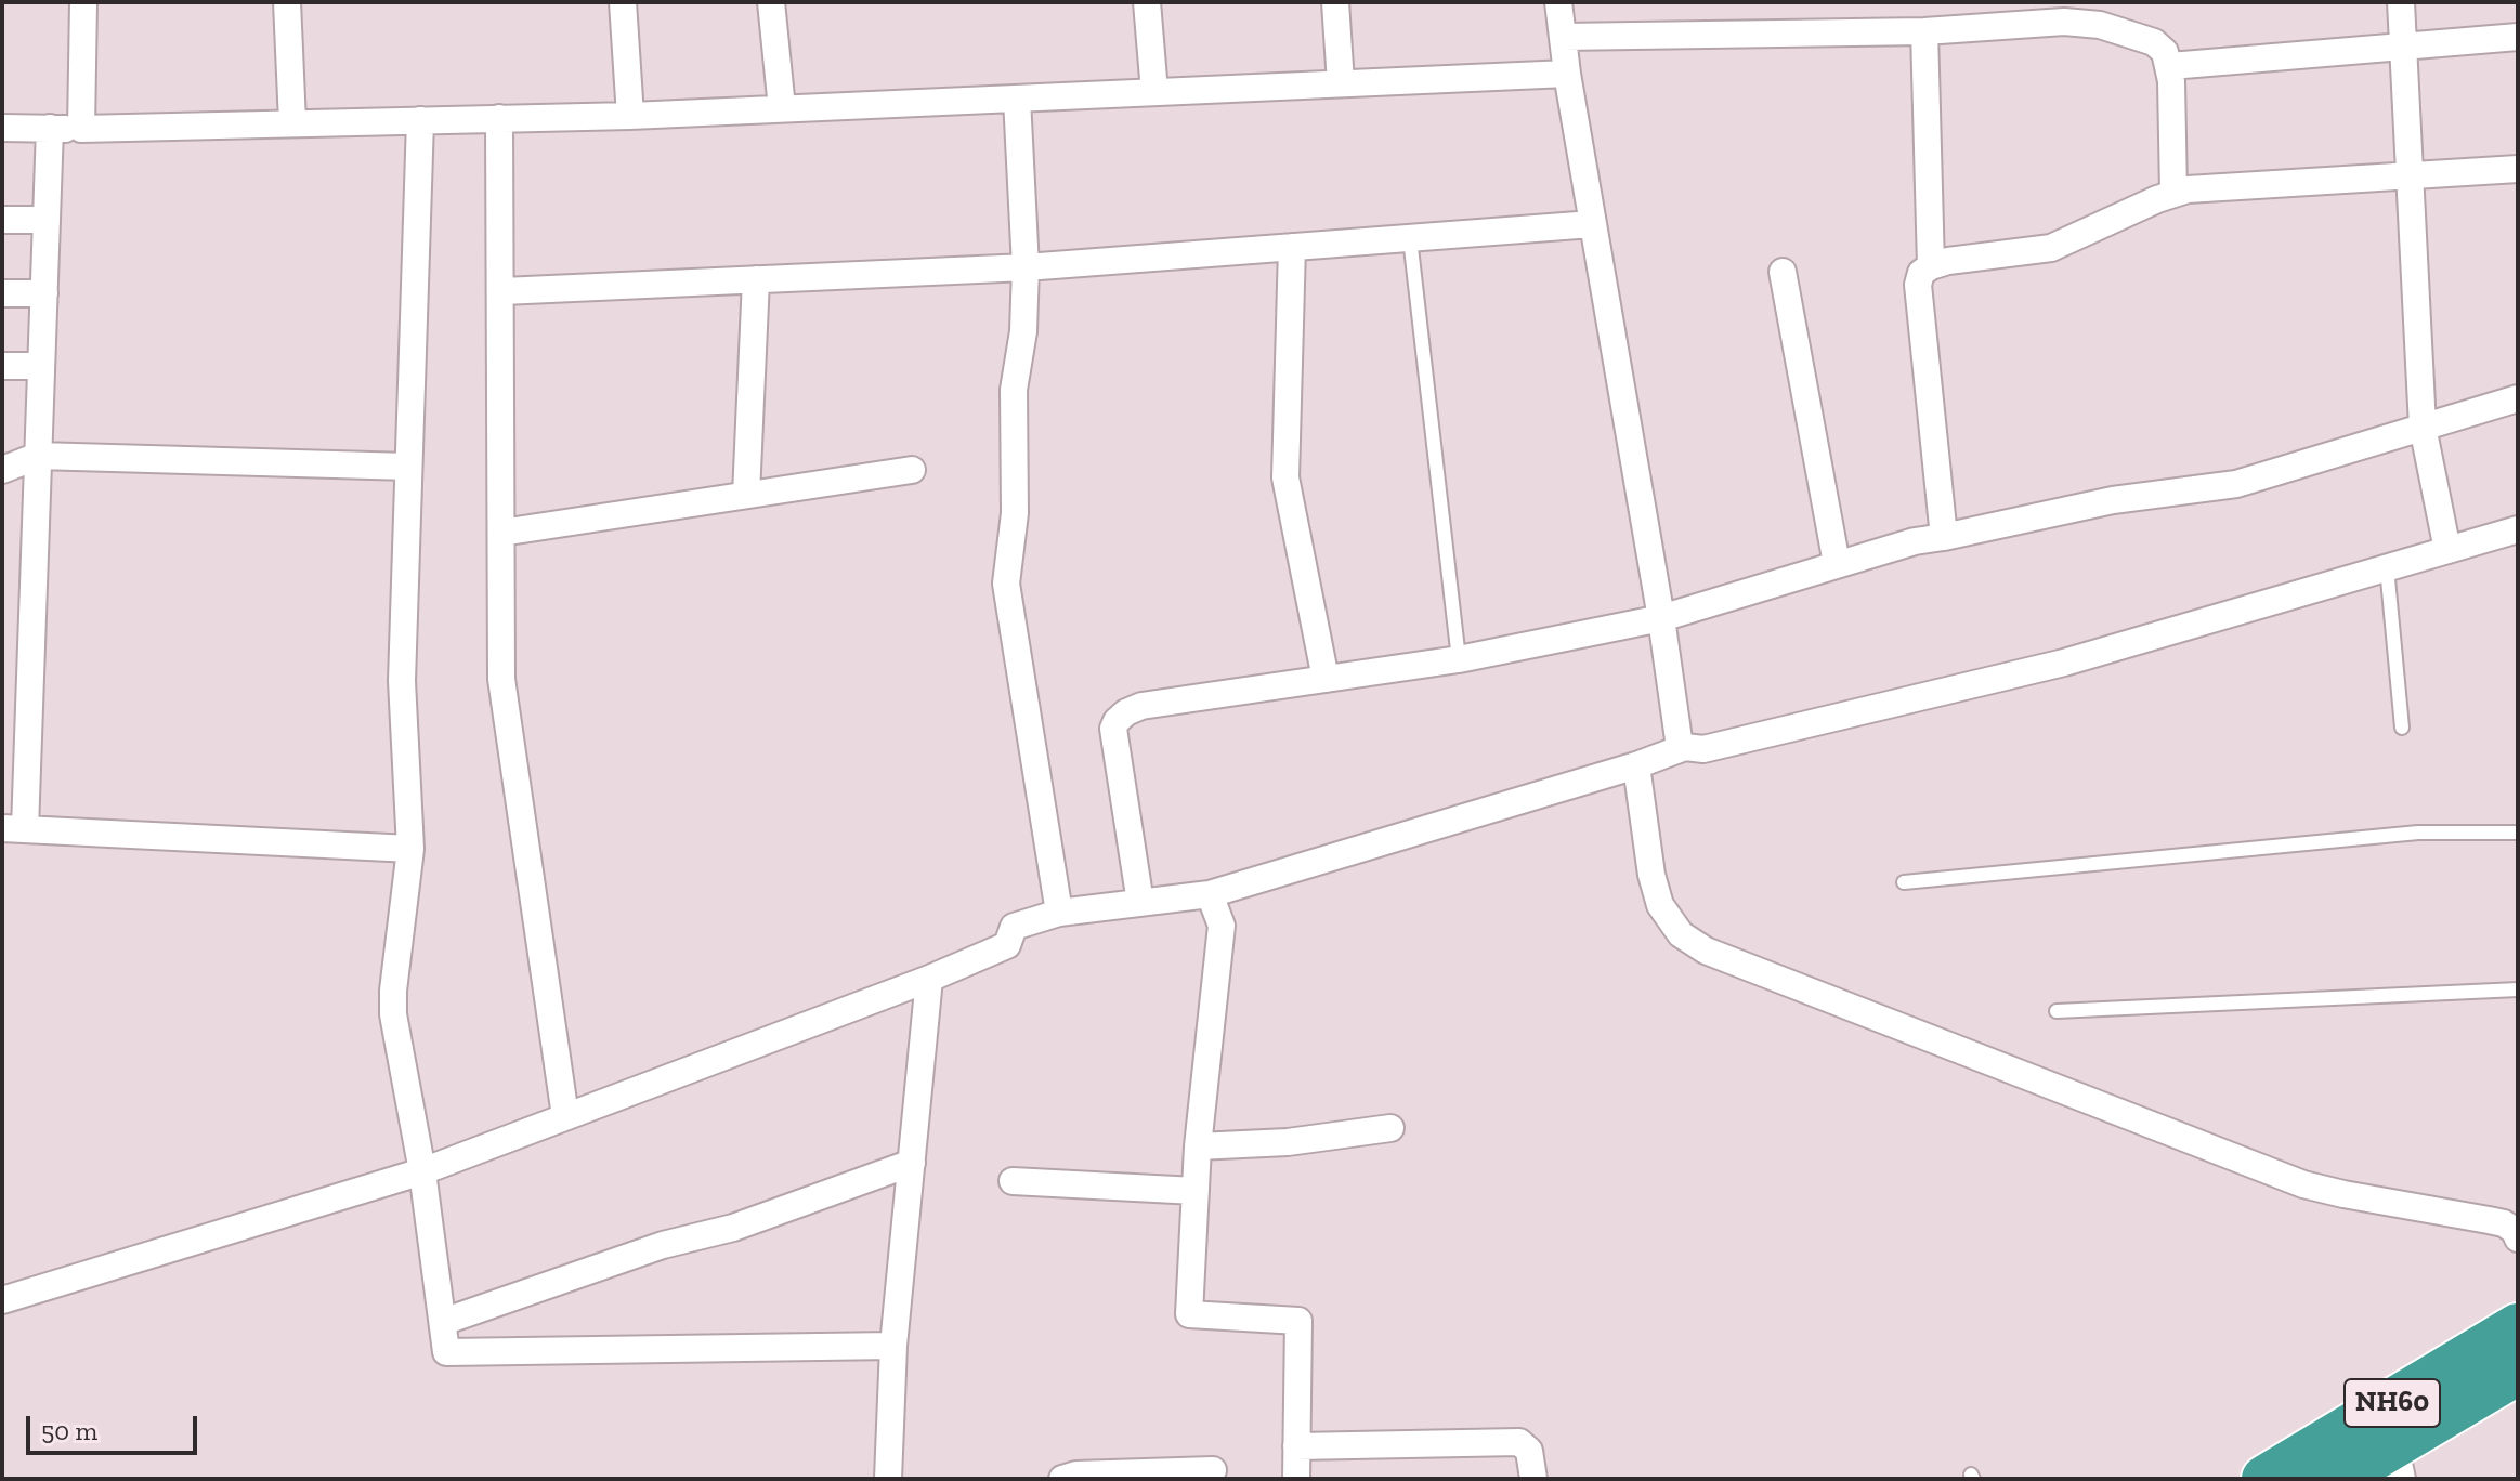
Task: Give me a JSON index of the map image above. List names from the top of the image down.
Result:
{
  "streets": {
    "highway": ["NH60"]
  },
  "scale_bar": "50 m"
}
